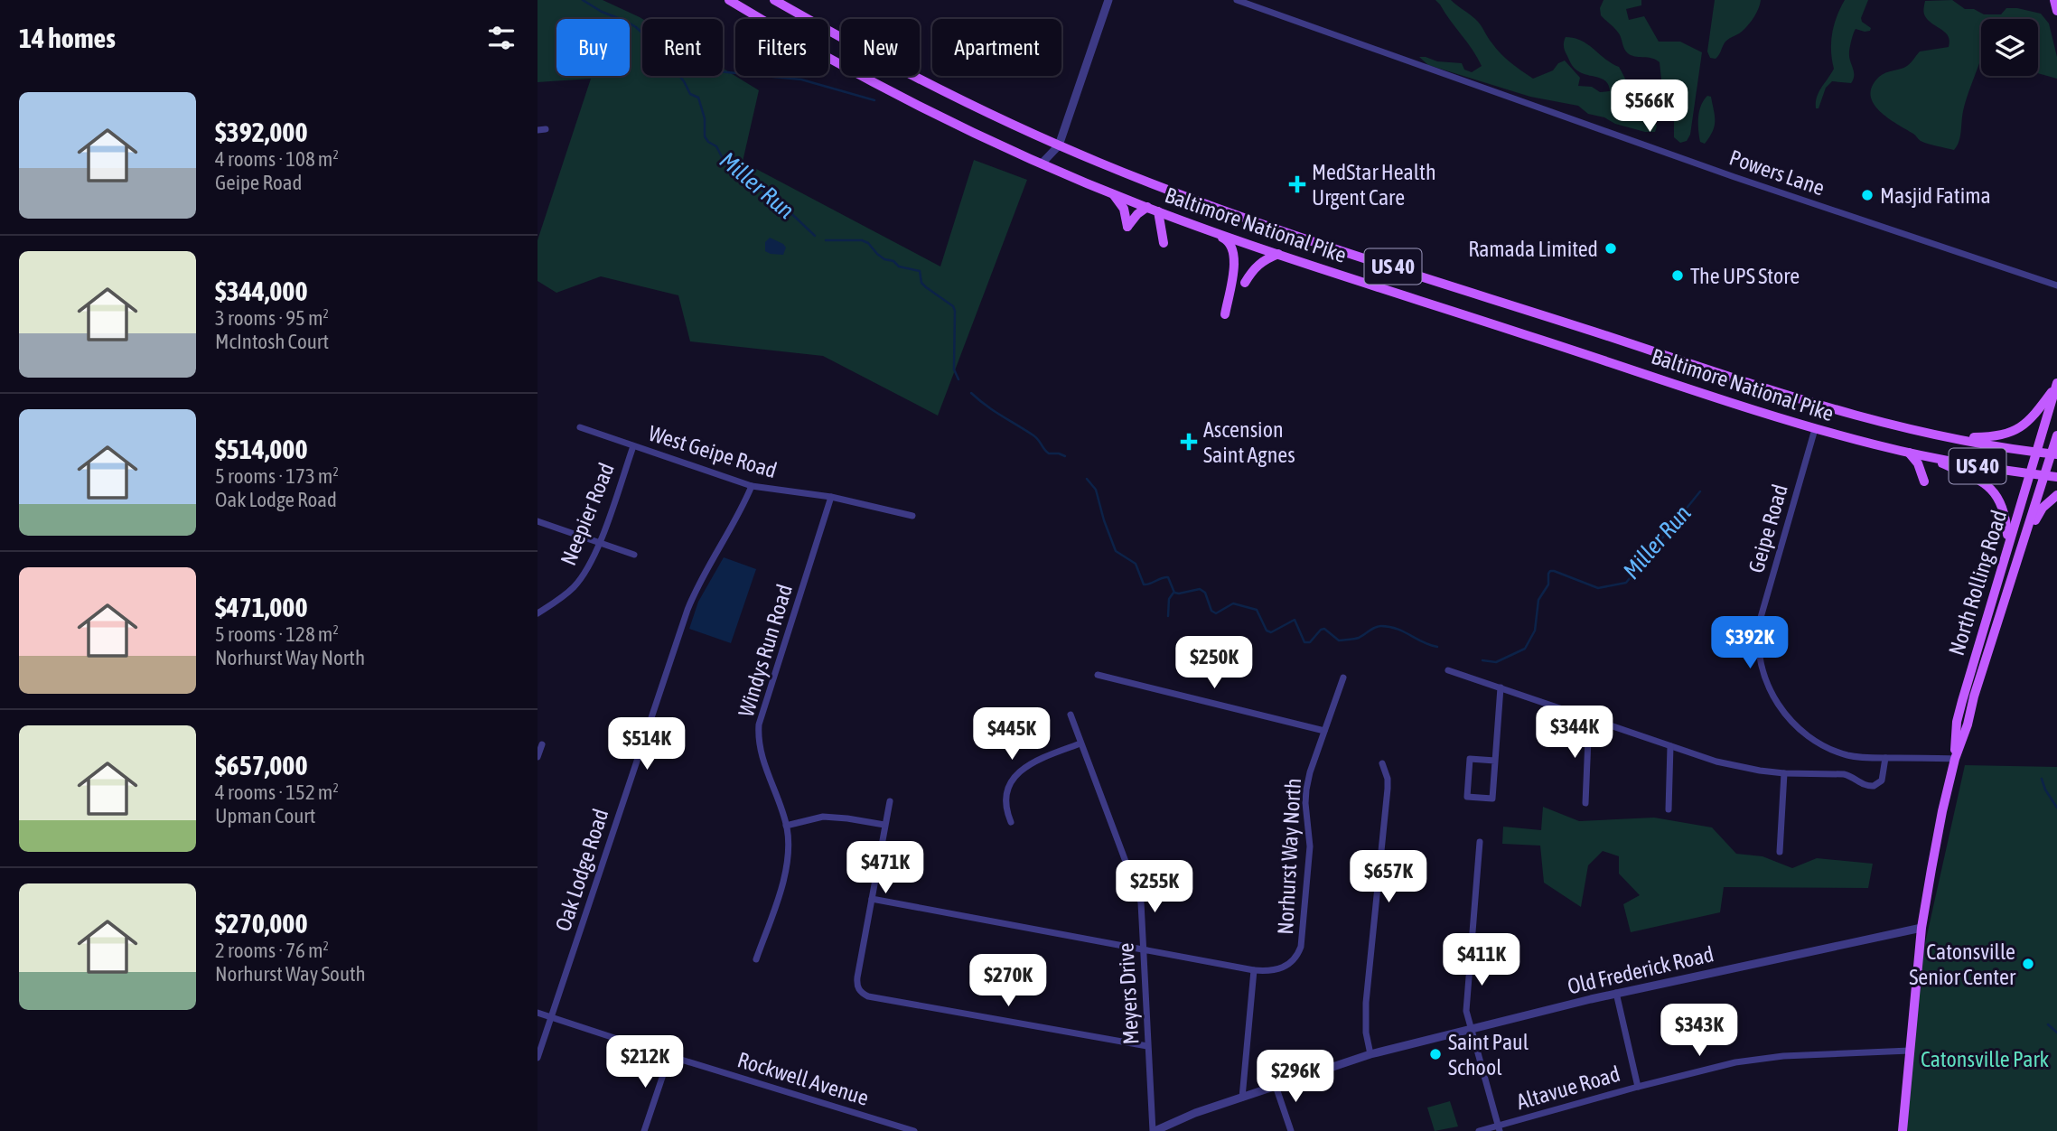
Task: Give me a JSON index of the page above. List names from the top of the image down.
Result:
{
  "streets": {
    "main road": ["Baltimore National Pike", "US 40", "North Rolling Road"],
    "street": [
      "Powers Lane",
      "West Geipe Road",
      "Neepier Road",
      "Geipe Road",
      "Windys Run Road",
      "Norhurst Way North",
      "Oak Lodge Road",
      "Old Frederick Road",
      "Meyers Drive",
      "Rockwell Avenue",
      "Altavue Road"
    ]
  },
  "crossings": [
    ["Baltimore National Pike", "Geipe Road"],
    ["Baltimore National Pike", "North Rolling Road"],
    ["West Geipe Road", "Neepier Road"],
    ["West Geipe Road", "Windys Run Road"],
    ["West Geipe Road", "Oak Lodge Road"],
    ["Geipe Road", "North Rolling Road"],
    ["North Rolling Road", "Old Frederick Road"],
    ["North Rolling Road", "Altavue Road"],
    ["Norhurst Way North", "Meyers Drive"],
    ["Oak Lodge Road", "Rockwell Avenue"],
    ["Old Frederick Road", "Meyers Drive"]
  ],
  "water": ["Miller Run"],
  "parks": ["Catonsville Park"],
  "places": {
    "health": ["MedStar Health Urgent Care", "Ascension Saint Agnes"],
    "other": [
      "Masjid Fatima",
      "Ramada Limited",
      "The UPS Store",
      "Catonsville Senior Center",
      "Saint Paul School"
    ]
  },
  "page": {
    "heading": "14 homes",
    "chip": [
      "Buy",
      "Rent",
      "Filters",
      "New",
      "Apartment"
    ],
    "list": [
      {
        "name": "$392,000",
        "note": "4 rooms · 108 m² · Geipe Road"
      },
      {
        "name": "$344,000",
        "note": "3 rooms · 95 m² · McIntosh Court"
      },
      {
        "name": "$514,000",
        "note": "5 rooms · 173 m² · Oak Lodge Road"
      },
      {
        "name": "$471,000",
        "note": "5 rooms · 128 m² · Norhurst Way North"
      },
      {
        "name": "$657,000",
        "note": "4 rooms · 152 m² · Upman Court"
      },
      {
        "name": "$270,000",
        "note": "2 rooms · 76 m² · Norhurst Way South"
      }
    ],
    "price": [
      "$566K",
      "$392K",
      "$250K",
      "$344K",
      "$445K",
      "$514K",
      "$471K",
      "$657K",
      "$255K",
      "$411K",
      "$270K",
      "$343K",
      "$212K",
      "$296K"
    ]
  }
}
